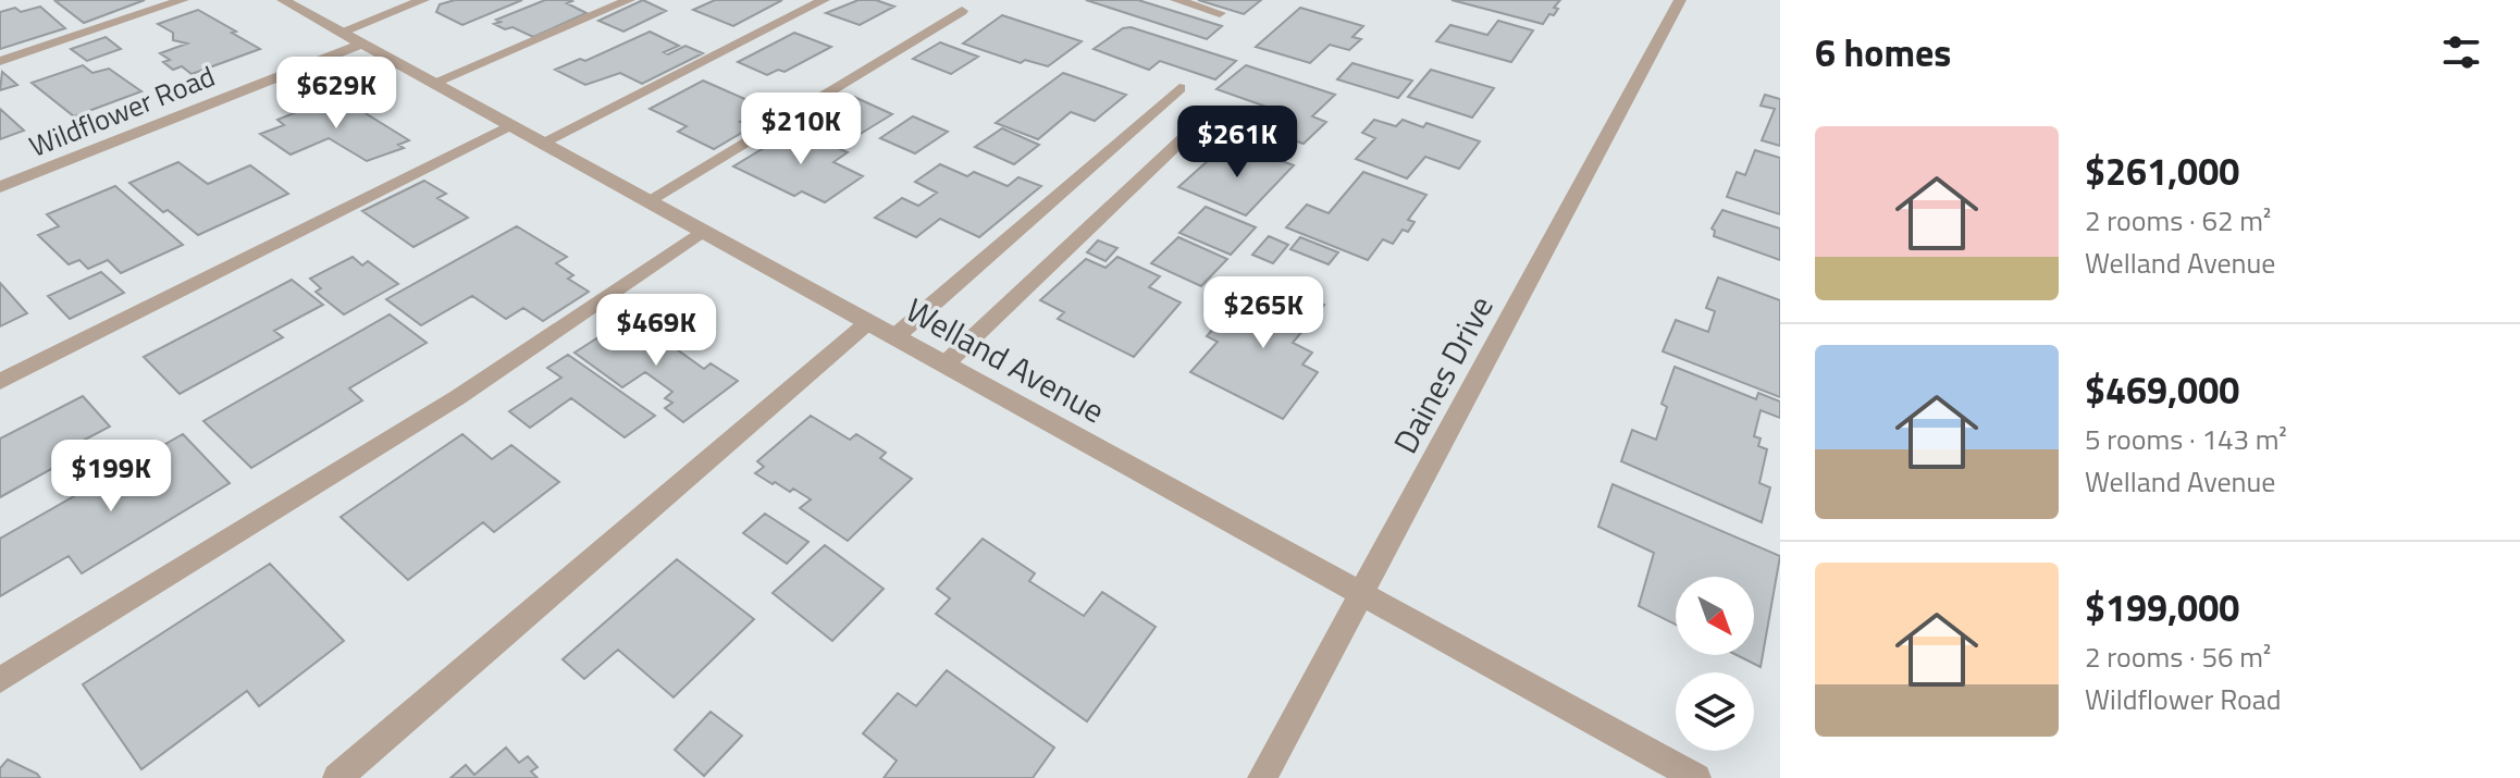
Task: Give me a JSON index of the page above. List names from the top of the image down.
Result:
{
  "streets": {
    "street": ["Wildflower Road", "Welland Avenue", "Daines Drive"]
  },
  "crossings": [
    ["Wildflower Road", "Welland Avenue"],
    ["Welland Avenue", "Daines Drive"]
  ],
  "north": "bottom right",
  "page": {
    "heading": "6 homes",
    "price": [
      "$629K",
      "$210K",
      "$261K",
      "$265K",
      "$469K",
      "$199K"
    ],
    "list": [
      {
        "name": "$261,000",
        "note": "2 rooms · 62 m² · Welland Avenue"
      },
      {
        "name": "$469,000",
        "note": "5 rooms · 143 m² · Welland Avenue"
      },
      {
        "name": "$199,000",
        "note": "2 rooms · 56 m² · Wildflower Road"
      }
    ]
  }
}
